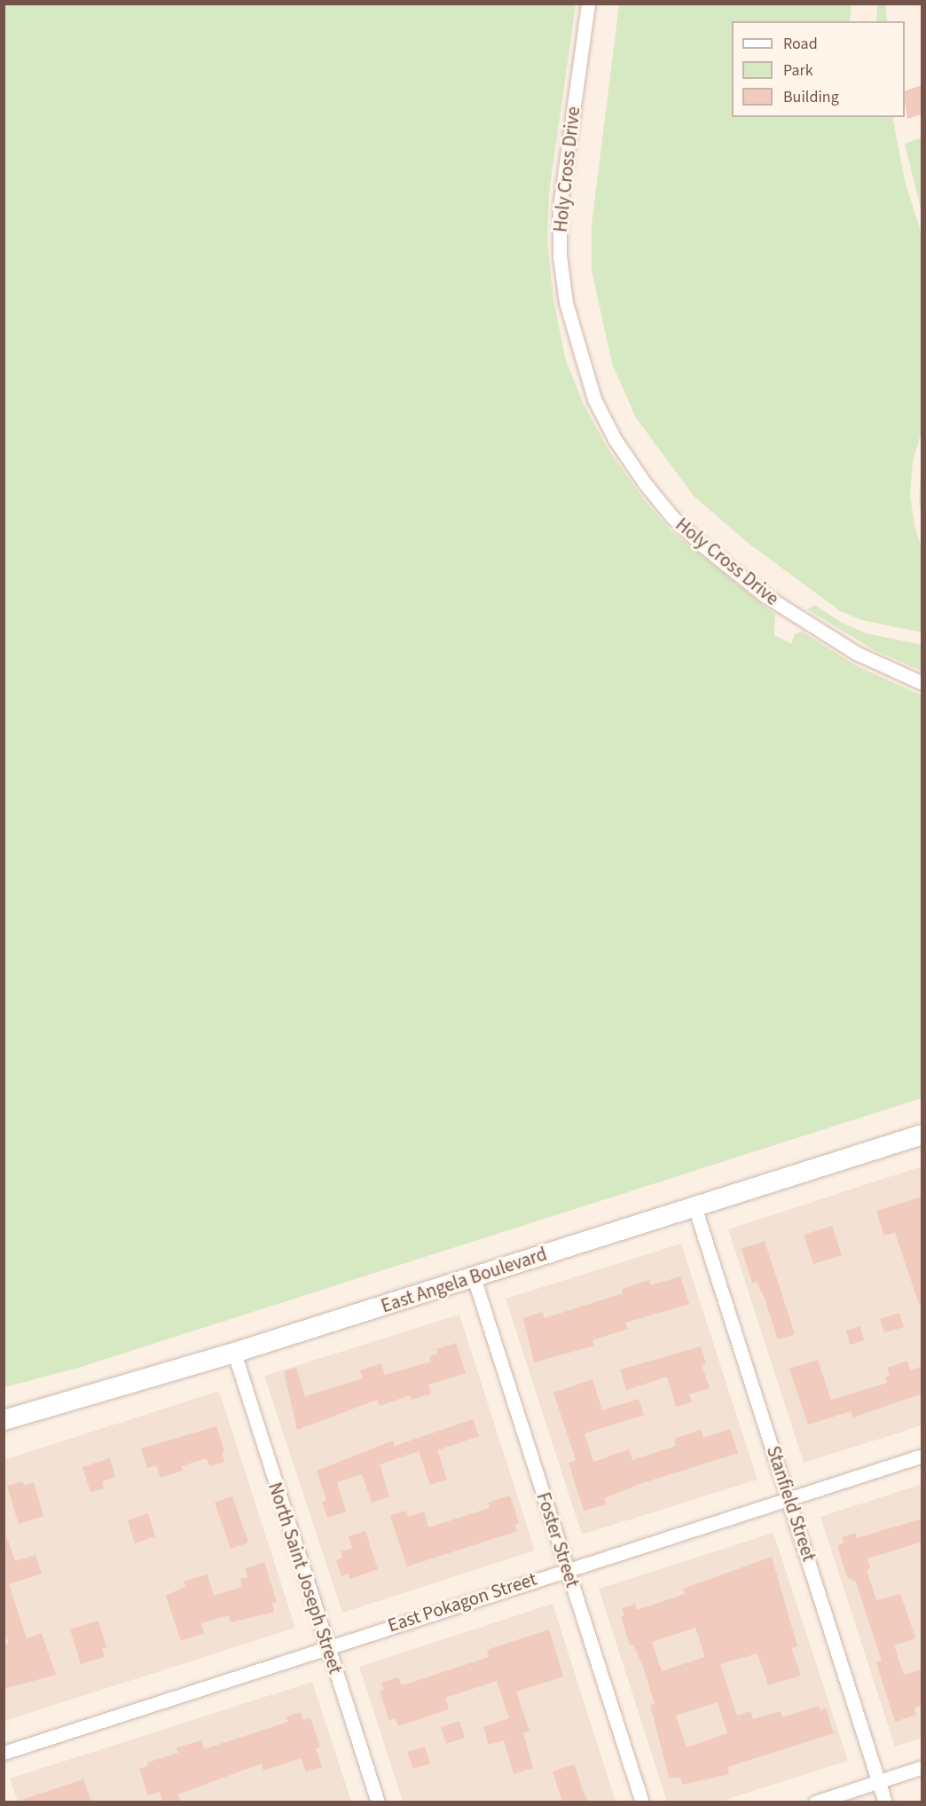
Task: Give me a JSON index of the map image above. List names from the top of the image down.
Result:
{
  "streets": {
    "main road": ["East Angela Boulevard"],
    "street": [
      "Holy Cross Drive",
      "Stanfield Street",
      "Foster Street",
      "North Saint Joseph Street",
      "East Pokagon Street"
    ]
  },
  "crossings": [
    ["East Angela Boulevard", "Stanfield Street"],
    ["East Angela Boulevard", "Foster Street"],
    ["East Angela Boulevard", "North Saint Joseph Street"],
    ["Stanfield Street", "East Pokagon Street"],
    ["Foster Street", "East Pokagon Street"],
    ["North Saint Joseph Street", "East Pokagon Street"]
  ],
  "legend": ["Road", "Park", "Building"]
}
